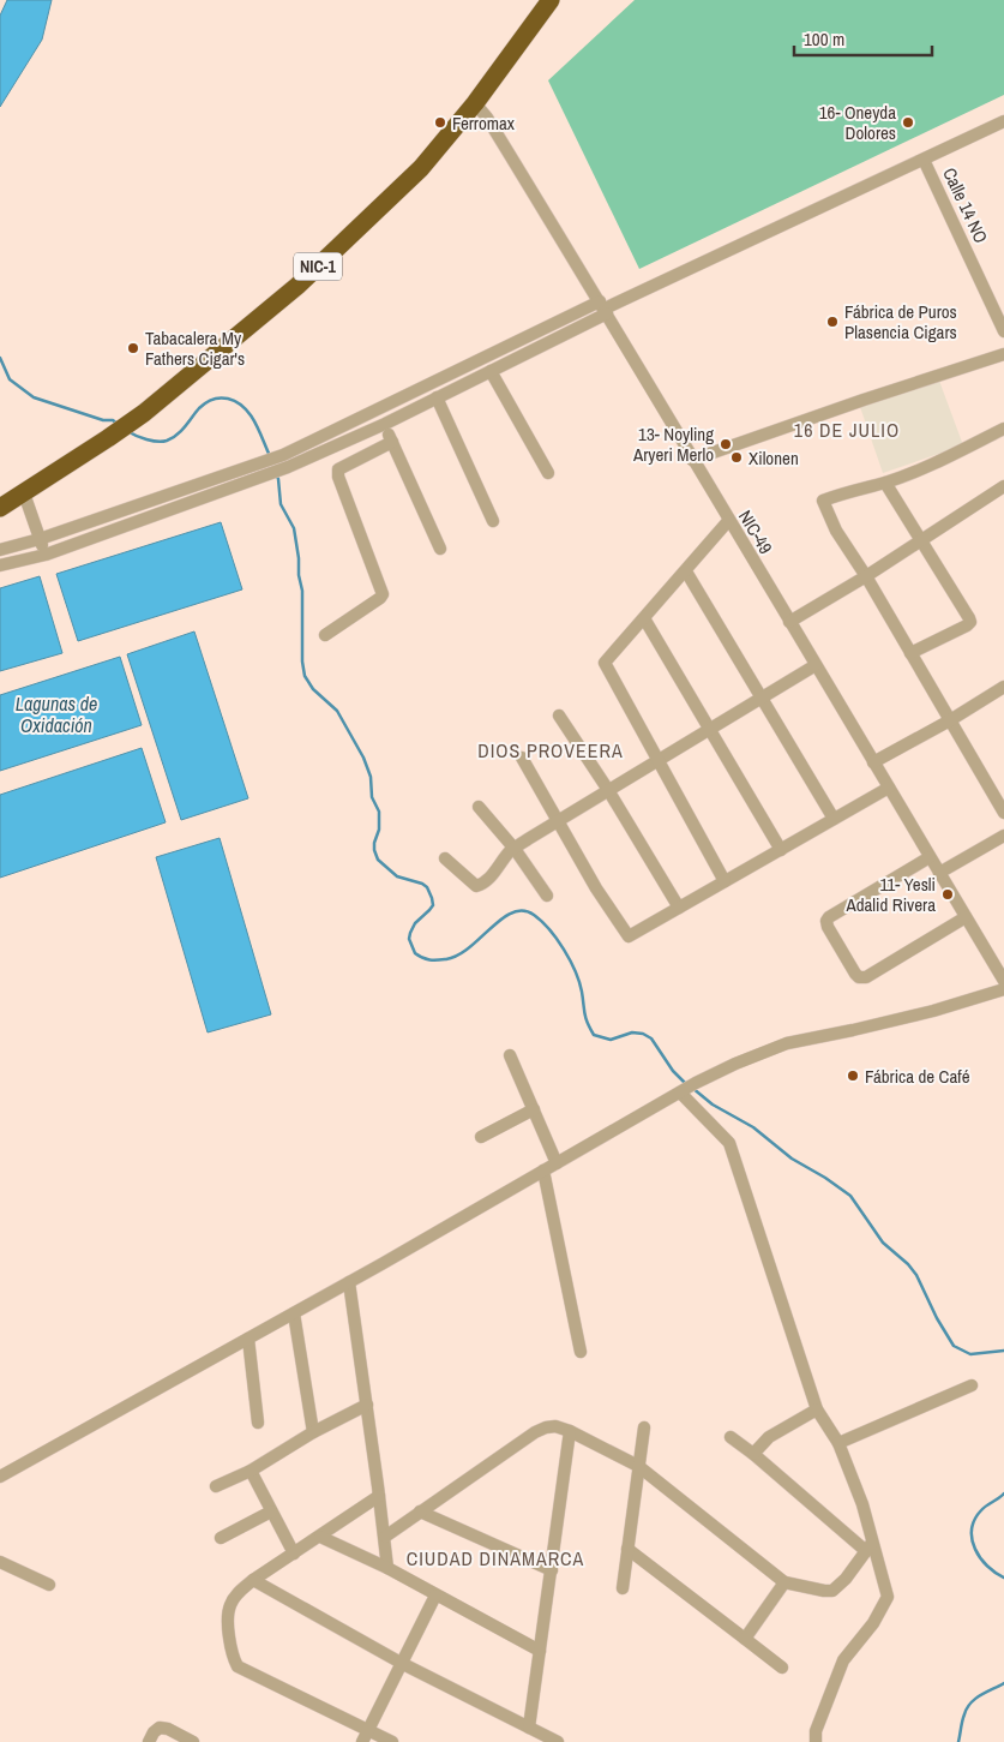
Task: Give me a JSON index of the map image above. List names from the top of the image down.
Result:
{
  "streets": {
    "highway": ["NIC-1"],
    "street": ["Calle 14 NO", "NIC-49"]
  },
  "crossings": [
    ["NIC-1", "NIC-49"]
  ],
  "districts": ["16 DE JULIO", "DIOS PROVEERA", "CIUDAD DINAMARCA"],
  "water": ["Lagunas de Oxidación"],
  "places": [
    "Ferromax",
    "16- Oneyda Dolores",
    "Fábrica de Puros Plasencia Cigars",
    "Tabacalera My Fathers Cigar's",
    "13- Noyling Aryeri Merlo",
    "Xilonen",
    "11- Yesli Adalid Rivera",
    "Fábrica de Café"
  ],
  "scale_bar": "100 m"
}
